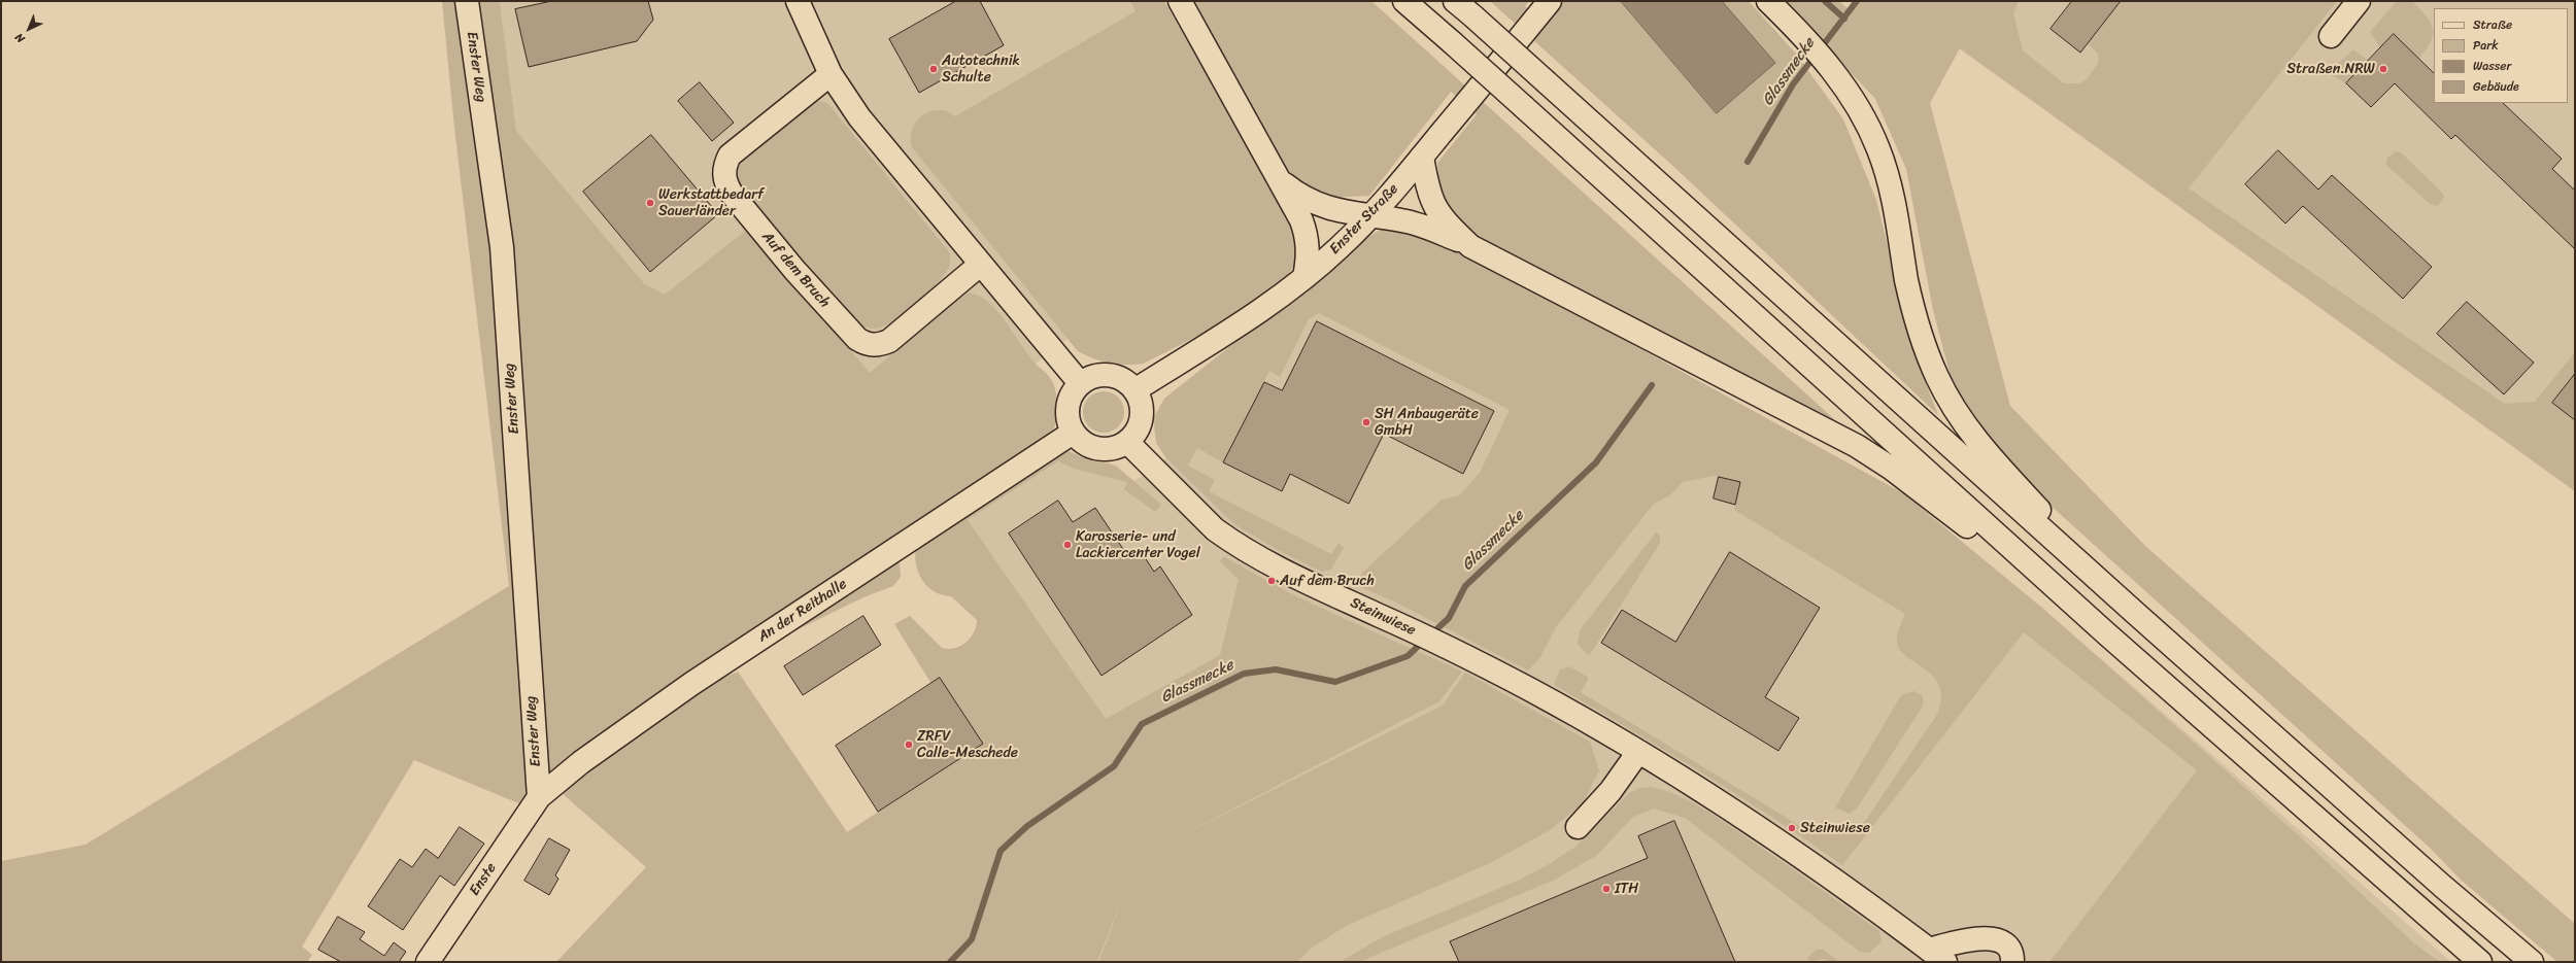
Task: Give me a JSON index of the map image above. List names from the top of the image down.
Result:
{
  "streets": {
    "main road": [
      "Enster Weg",
      "Enster Straße",
      "Auf dem Bruch",
      "An der Reithalle",
      "Steinwiese",
      "Enste"
    ]
  },
  "crossings": [
    ["Enster Weg", "An der Reithalle"],
    ["Enster Weg", "Enste"],
    ["Enster Straße", "An der Reithalle"],
    ["Enster Straße", "Steinwiese"],
    ["An der Reithalle", "Steinwiese"],
    ["An der Reithalle", "Enste"]
  ],
  "water": ["Glassmecke"],
  "places": [
    "Autotechnik Schulte",
    "Straßen.NRW",
    "Werkstattbedarf Sauerländer",
    "SH Anbaugeräte GmbH",
    "Karosserie- und Lackiercenter Vogel",
    "Auf dem Bruch",
    "ZRFV Calle-Meschede",
    "Steinwiese",
    "ITH"
  ],
  "legend": [
    "Straße",
    "Park",
    "Wasser",
    "Gebäude"
  ],
  "north": "bottom left"
}
